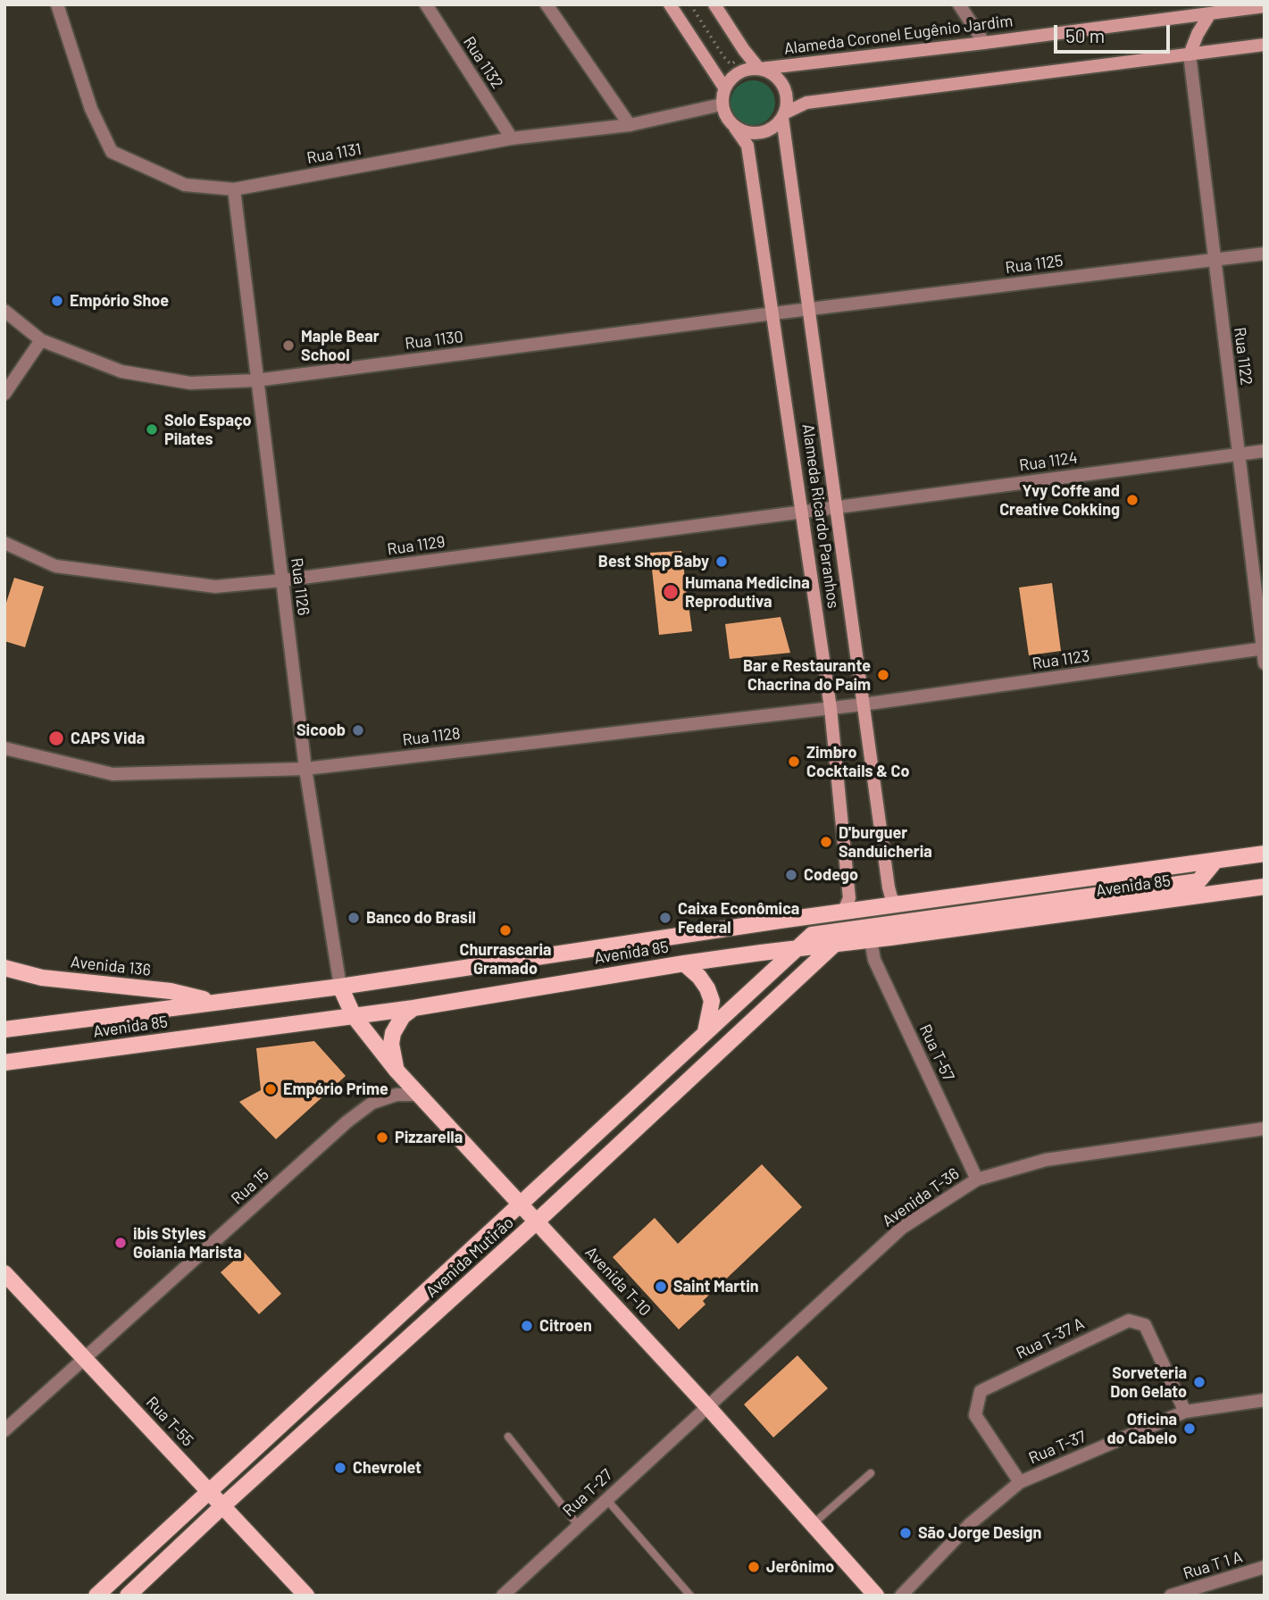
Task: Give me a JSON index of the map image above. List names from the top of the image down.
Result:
{
  "streets": {
    "main road": [
      "Alameda Coronel Eugênio Jardim",
      "Alameda Ricardo Paranhos",
      "Avenida 85",
      "Avenida 136",
      "Avenida Mutirão",
      "Avenida T-10",
      "Rua T-55"
    ],
    "street": [
      "Rua 1132",
      "Rua 1131",
      "Rua 1125",
      "Rua 1130",
      "Rua 1122",
      "Rua 1124",
      "Rua 1129",
      "Rua 1126",
      "Rua 1123",
      "Rua 1128",
      "Rua T-57",
      "Rua 15",
      "Avenida T-36",
      "Rua T-37 A",
      "Rua T-37",
      "Rua T-27",
      "Rua T 1 A"
    ]
  },
  "crossings": [
    ["Alameda Coronel Eugênio Jardim", "Rua 1131"],
    ["Alameda Coronel Eugênio Jardim", "Alameda Ricardo Paranhos"],
    ["Rua 1132", "Rua 1131"],
    ["Rua 1131", "Alameda Ricardo Paranhos"],
    ["Rua 1131", "Rua 1126"],
    ["Rua 1125", "Rua 1130"],
    ["Rua 1125", "Rua 1122"],
    ["Rua 1125", "Alameda Ricardo Paranhos"],
    ["Rua 1130", "Alameda Ricardo Paranhos"],
    ["Rua 1130", "Rua 1126"],
    ["Rua 1122", "Rua 1124"],
    ["Rua 1122", "Rua 1123"],
    ["Rua 1124", "Alameda Ricardo Paranhos"],
    ["Rua 1124", "Rua 1129"],
    ["Alameda Ricardo Paranhos", "Rua 1129"],
    ["Alameda Ricardo Paranhos", "Rua 1123"],
    ["Alameda Ricardo Paranhos", "Rua 1128"],
    ["Alameda Ricardo Paranhos", "Avenida 85"],
    ["Rua 1129", "Rua 1126"],
    ["Rua 1126", "Rua 1128"],
    ["Rua 1126", "Avenida 85"],
    ["Rua 1126", "Avenida T-10"],
    ["Rua 1123", "Rua 1128"],
    ["Avenida 85", "Avenida 136"],
    ["Avenida 85", "Rua T-57"],
    ["Avenida 85", "Avenida Mutirão"],
    ["Avenida 85", "Avenida T-10"],
    ["Rua T-57", "Avenida T-36"],
    ["Rua 15", "Avenida T-10"],
    ["Rua 15", "Rua T-55"],
    ["Avenida T-36", "Avenida T-10"],
    ["Avenida T-36", "Rua T-27"],
    ["Avenida Mutirão", "Avenida T-10"],
    ["Avenida Mutirão", "Rua T-55"],
    ["Avenida T-10", "Rua T-27"],
    ["Rua T-37 A", "Rua T-37"]
  ],
  "places": [
    "Empório Shoe",
    "Maple Bear School",
    "Solo Espaço Pilates",
    "Yvy Coffe and Creative Cokking",
    "Best Shop Baby",
    "Humana Medicina Reprodutiva",
    "Bar e Restaurante Chacrina do Paim",
    "Sicoob",
    "CAPS Vida",
    "Zimbro Cocktails & Co",
    "D'burguer Sanduicheria",
    "Codego",
    "Banco do Brasil",
    "Caixa Econômica Federal",
    "Churrascaria Gramado",
    "Empório Prime",
    "Pizzarella",
    "ibis Styles Goiania Marista",
    "Saint Martin",
    "Citroen",
    "Sorveteria Don Gelato",
    "Oficina do Cabelo",
    "Chevrolet",
    "São Jorge Design",
    "Jerônimo"
  ],
  "scale_bar": "50 m"
}
